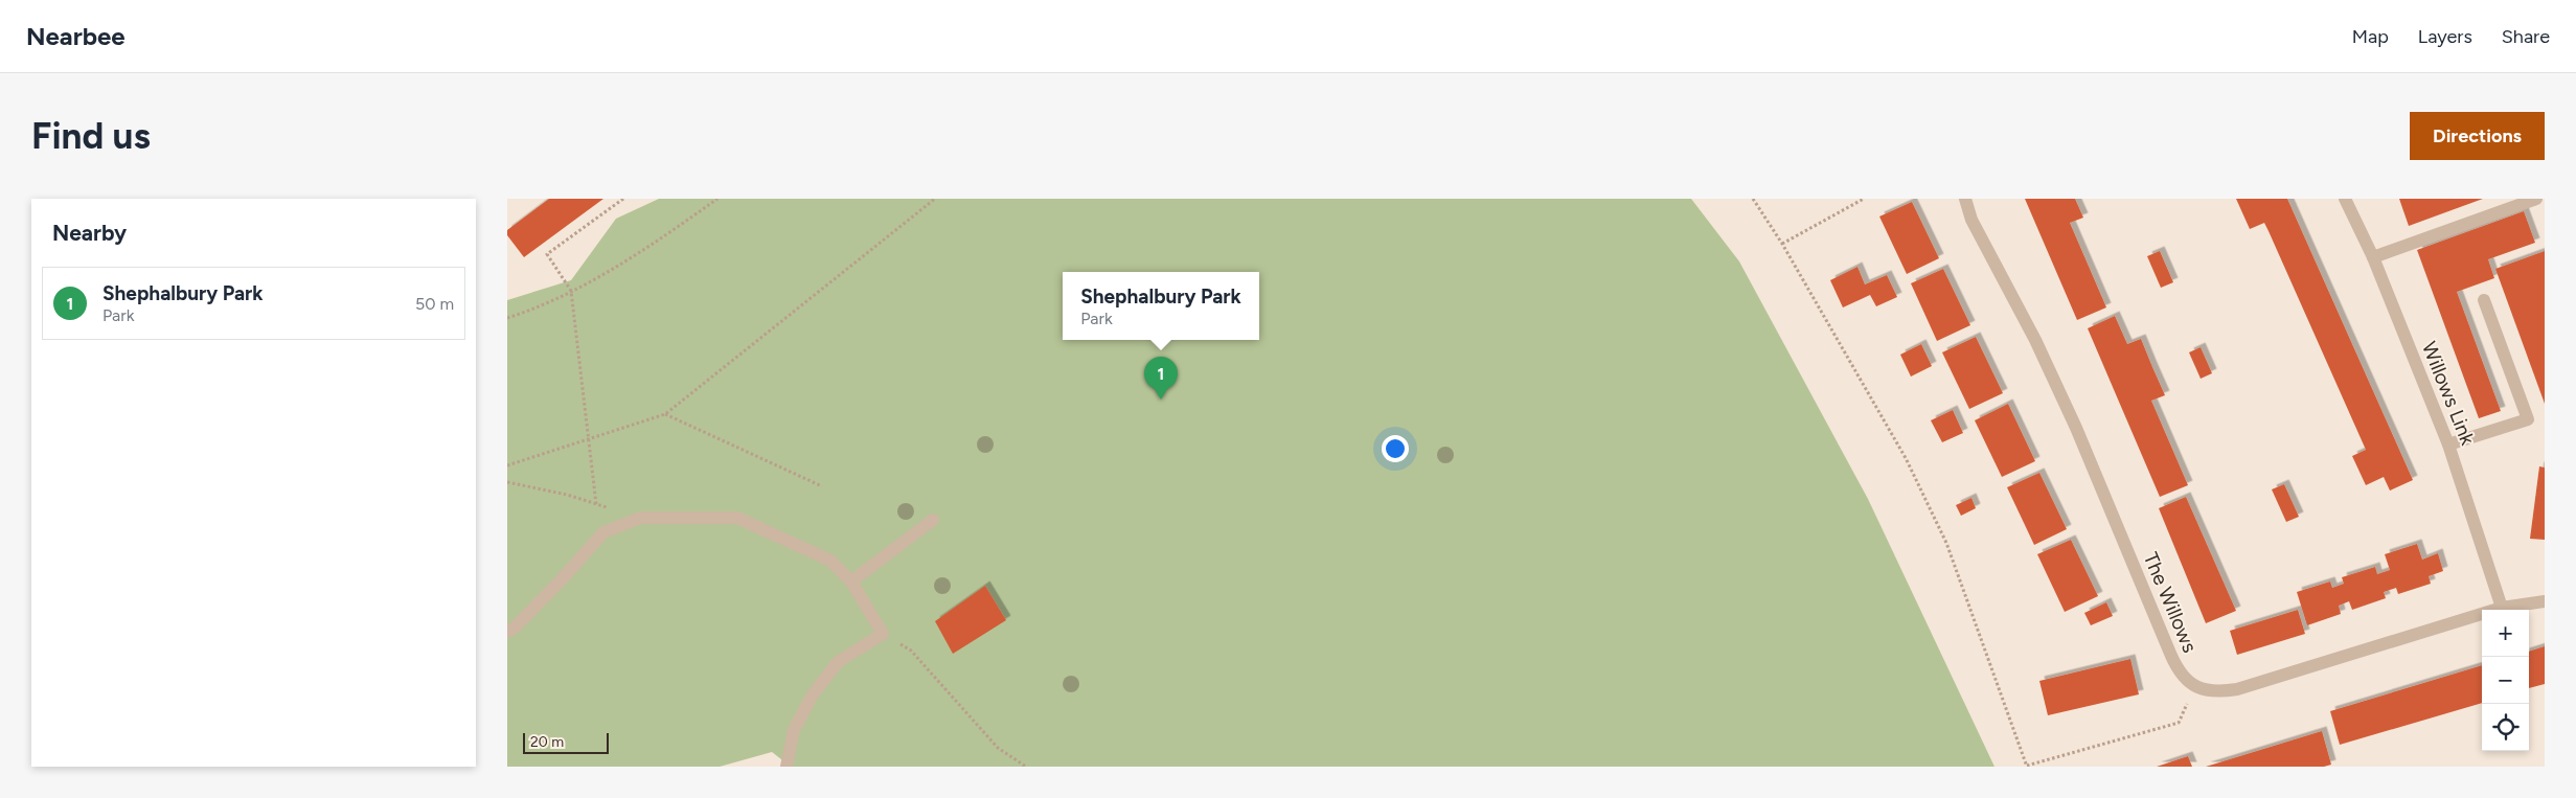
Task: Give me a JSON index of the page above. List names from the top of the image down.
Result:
{
  "streets": {
    "street": ["Willows Link", "The Willows"]
  },
  "scale_bar": "20 m",
  "page": {
    "header": "Nearbee",
    "nav": ["Map", "Layers", "Share"],
    "buttons": "Directions",
    "title": "Find us",
    "heading": "Nearby",
    "list": [
      {
        "mark": "1",
        "name": "Shephalbury Park",
        "note": "Park",
        "value": "50 m"
      }
    ],
    "popup": ["Shephalbury Park", "Park"],
    "pins": "1",
    "map_buttons": ["+", "−"],
    "scale": "20 m"
  }
}
